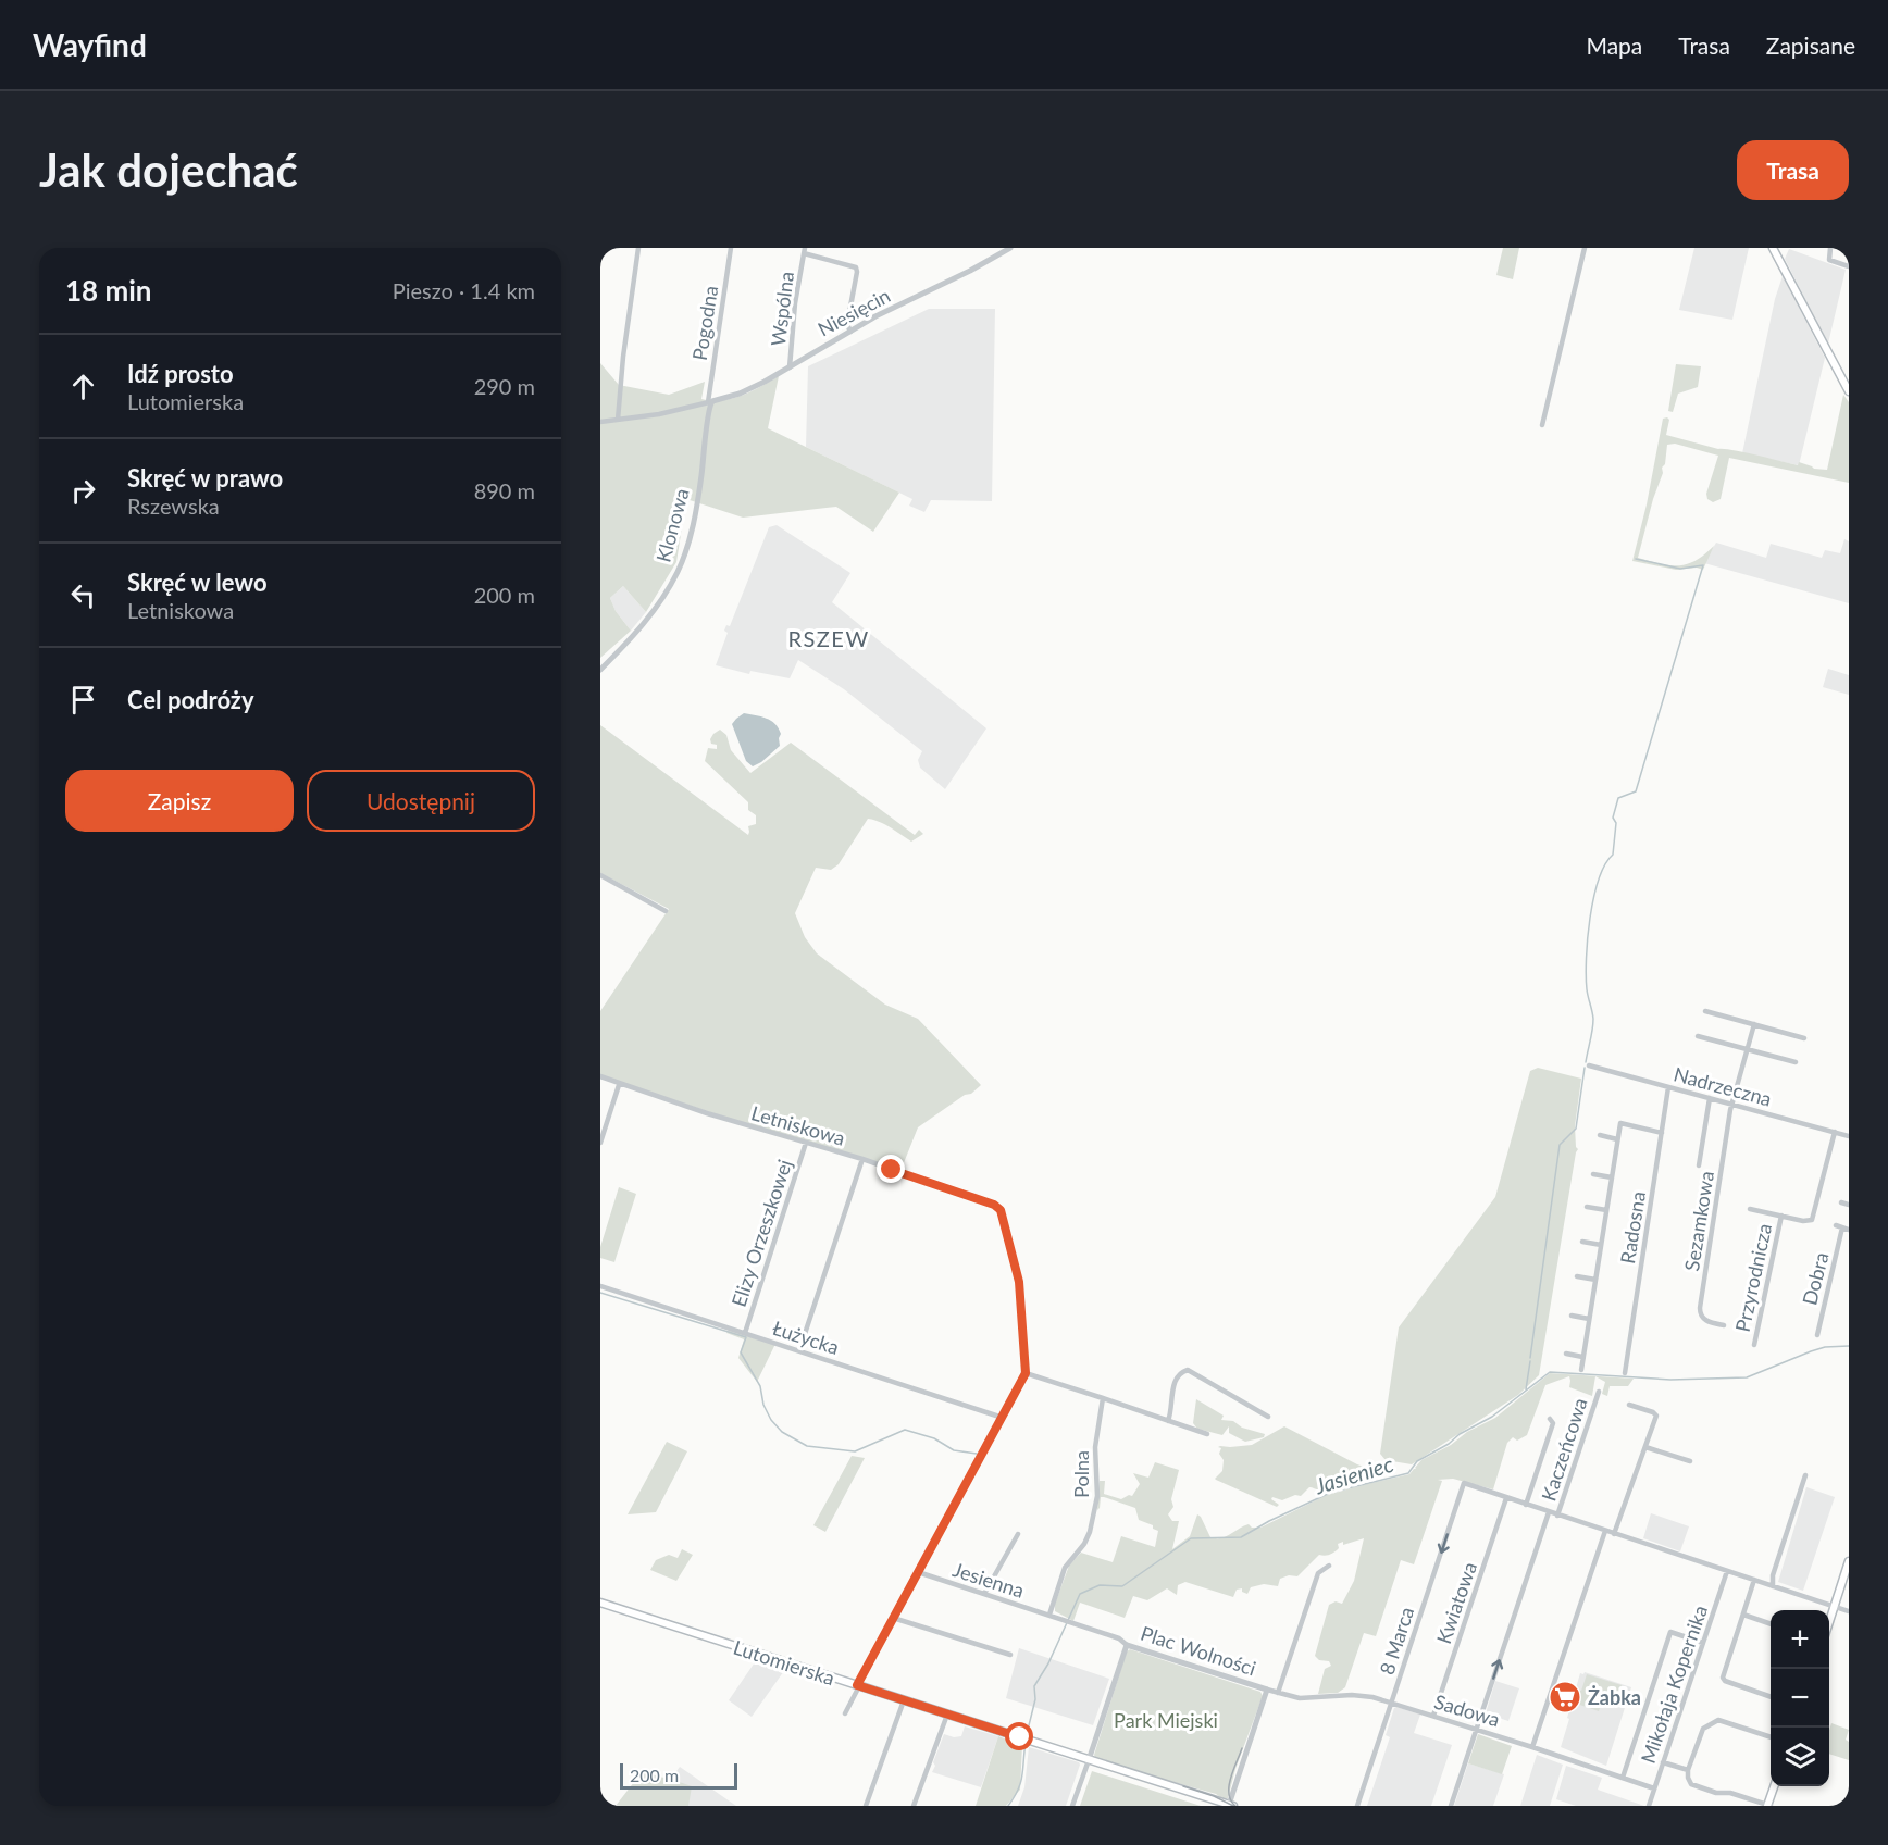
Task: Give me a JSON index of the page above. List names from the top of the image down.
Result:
{
  "streets": {
    "main road": ["Lutomierska"],
    "street": [
      "Wspólna",
      "Niesięcin",
      "Pogodna",
      "Klonowa",
      "Nadrzeczna",
      "Letniskowa",
      "Sezamkowa",
      "Radosna",
      "Elizy Orzeszkowej",
      "Przyrodnicza",
      "Dobra",
      "Łużycka",
      "Kaczeńcowa",
      "Polna",
      "Jesienna",
      "Kwiatowa",
      "8 Marca",
      "Plac Wolności",
      "Mikołaja Kopernika",
      "Sadowa"
    ]
  },
  "crossings": [
    ["Wspólna", "Niesięcin"],
    ["Niesięcin", "Pogodna"],
    ["Niesięcin", "Klonowa"],
    ["Pogodna", "Klonowa"],
    ["Nadrzeczna", "Sezamkowa"],
    ["Nadrzeczna", "Radosna"],
    ["Nadrzeczna", "Przyrodnicza"],
    ["Letniskowa", "Elizy Orzeszkowej"],
    ["Elizy Orzeszkowej", "Łużycka"],
    ["Polna", "Jesienna"],
    ["Kwiatowa", "8 Marca"],
    ["Kwiatowa", "Sadowa"],
    ["8 Marca", "Sadowa"],
    ["Plac Wolności", "Lutomierska"],
    ["Plac Wolności", "Sadowa"],
    ["Mikołaja Kopernika", "Sadowa"]
  ],
  "one_way": ["8 Marca"],
  "districts": ["RSZEW"],
  "water": ["Jasieniec"],
  "parks": ["Park Miejski"],
  "places": {
    "supermarket": ["Żabka"]
  },
  "scale_bar": "200 m",
  "page": {
    "header": "Wayfind",
    "nav": ["Mapa", "Trasa", "Zapisane"],
    "buttons": [
      "Trasa",
      ["Zapisz", "Udostępnij"]
    ],
    "title": "Jak dojechać",
    "heading": ["18 min", "Pieszo · 1.4 km"],
    "list": [
      ["Idź prosto", "Lutomierska", "290 m"],
      ["Skręć w prawo", "Rszewska", "890 m"],
      ["Skręć w lewo", "Letniskowa", "200 m"],
      "Cel podróży"
    ],
    "map_buttons": ["+", "−"],
    "scale": "200 m"
  }
}
